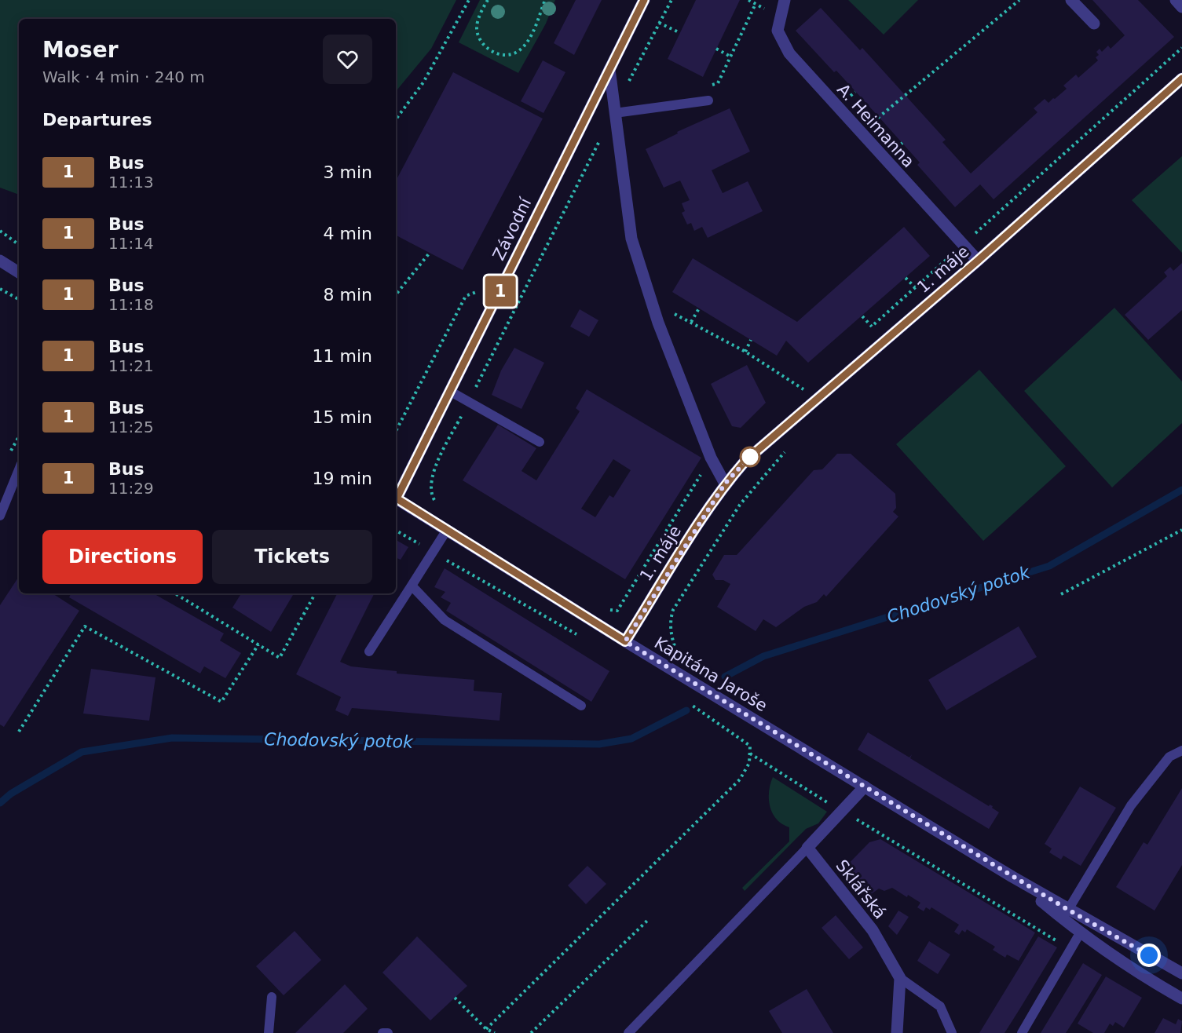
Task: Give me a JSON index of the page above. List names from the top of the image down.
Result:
{
  "streets": {
    "street": [
      "A. Heimanna",
      "Závodní",
      "1. máje",
      "Kapitána Jaroše",
      "Sklářská"
    ]
  },
  "crossings": [
    ["A. Heimanna", "1. máje"],
    ["1. máje", "Kapitána Jaroše"]
  ],
  "water": ["Chodovský potok"],
  "lines": ["bus line 1"],
  "page": {
    "on_map": "1",
    "heading": [
      ["Moser", "Walk · 4 min · 240 m"],
      "Departures"
    ],
    "list": [
      {
        "mark": "1",
        "name": "Bus",
        "note": "11:13",
        "value": "3 min"
      },
      {
        "mark": "1",
        "name": "Bus",
        "note": "11:14",
        "value": "4 min"
      },
      {
        "mark": "1",
        "name": "Bus",
        "note": "11:18",
        "value": "8 min"
      },
      {
        "mark": "1",
        "name": "Bus",
        "note": "11:21",
        "value": "11 min"
      },
      {
        "mark": "1",
        "name": "Bus",
        "note": "11:25",
        "value": "15 min"
      },
      {
        "mark": "1",
        "name": "Bus",
        "note": "11:29",
        "value": "19 min"
      }
    ],
    "buttons": ["Directions", "Tickets"]
  }
}
